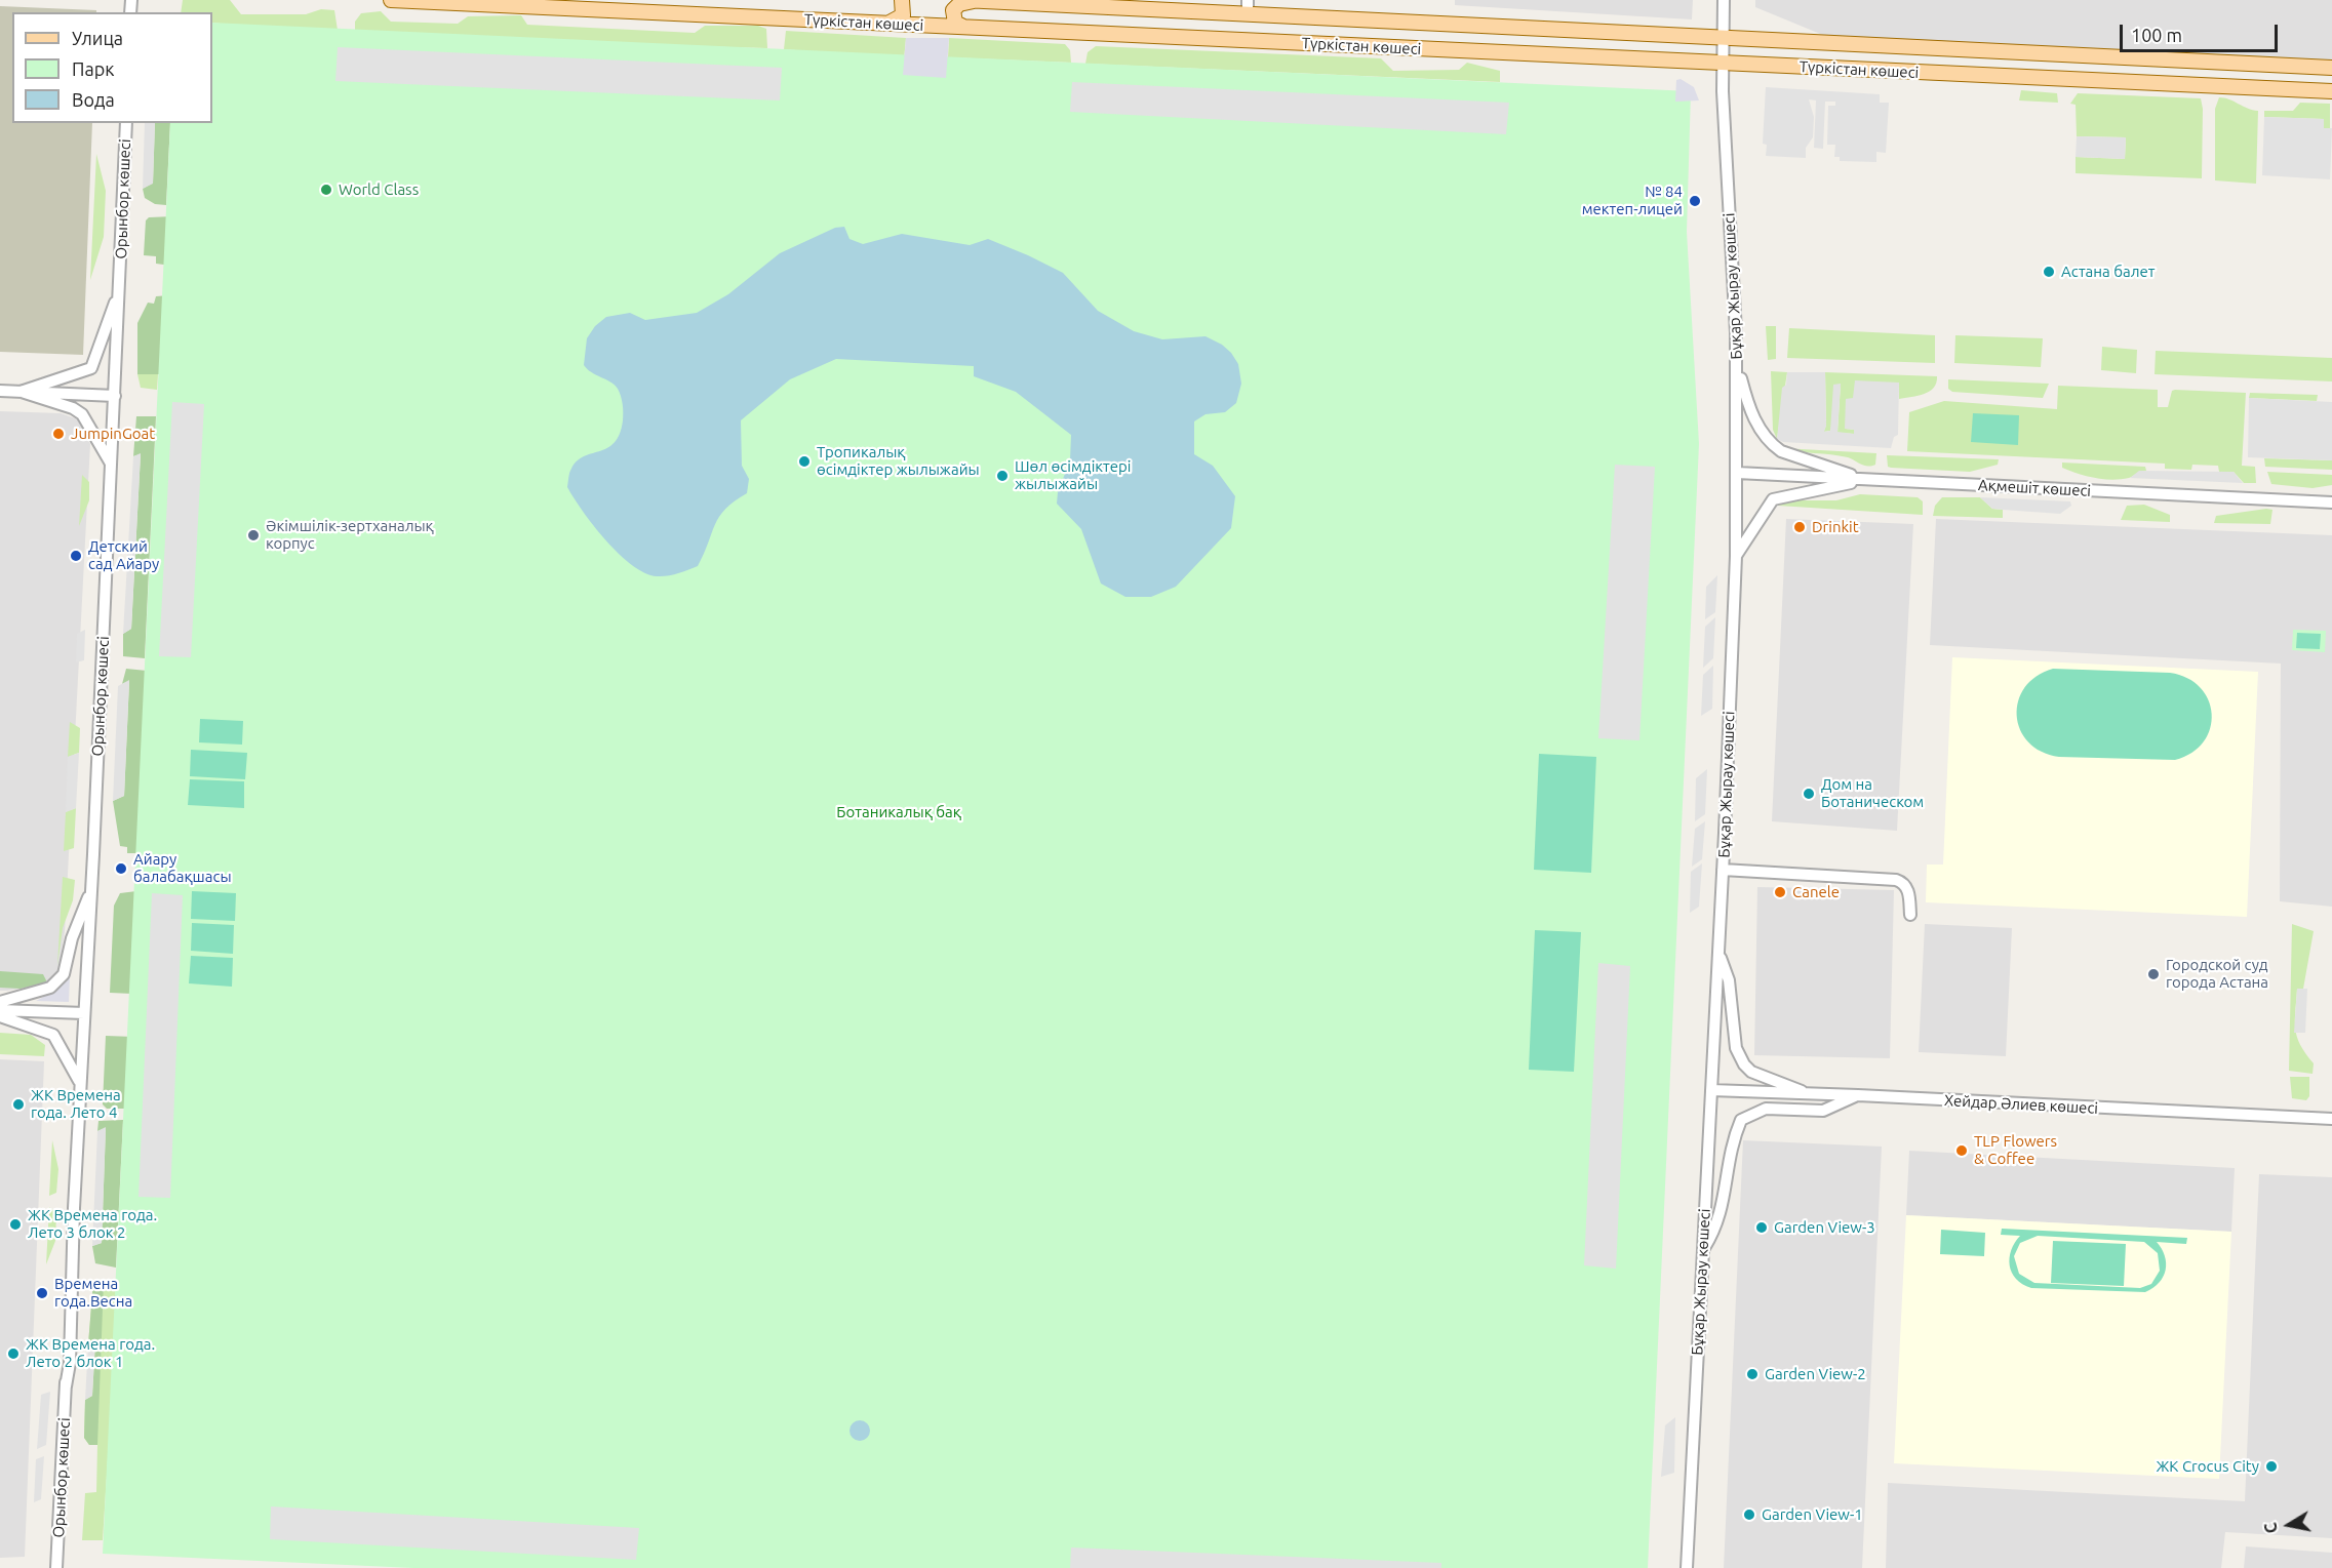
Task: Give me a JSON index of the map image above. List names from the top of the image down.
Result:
{
  "streets": {
    "main road": ["Түркістан көшесі"],
    "street": [
      "Орынбор көшесі",
      "Бұқар Жырау көшесі",
      "Ақмешіт көшесі",
      "Хейдар Әлиев көшесі"
    ]
  },
  "crossings": [
    ["Түркістан көшесі", "Бұқар Жырау көшесі"],
    ["Бұқар Жырау көшесі", "Ақмешіт көшесі"],
    ["Бұқар Жырау көшесі", "Хейдар Әлиев көшесі"]
  ],
  "parks": ["Ботаникалық бақ"],
  "places": [
    "World Class",
    "№ 84 мектеп-лицей",
    "Астана балет",
    "JumpinGoat",
    "Тропикалық өсімдіктер жылыжайы",
    "Шөл өсімдіктері жылыжайы",
    "Drinkit",
    "Әкімшілік-зертханалық корпус",
    "Детский сад Айару",
    "Дом на Ботаническом",
    "Айару балабақшасы",
    "Canele",
    "Городской суд города Астана",
    "ЖК Времена года. Лето 4",
    "TLP Flowers & Coffee",
    "ЖК Времена года. Лето 3 блок 2",
    "Garden View-3",
    "Времена года.Весна",
    "ЖК Времена года. Лето 2 блок 1",
    "Garden View-2",
    "ЖК Crocus City",
    "Garden View-1"
  ],
  "legend": ["Улица", "Парк", "Вода"],
  "scale_bar": "100 m",
  "north": "left"
}
